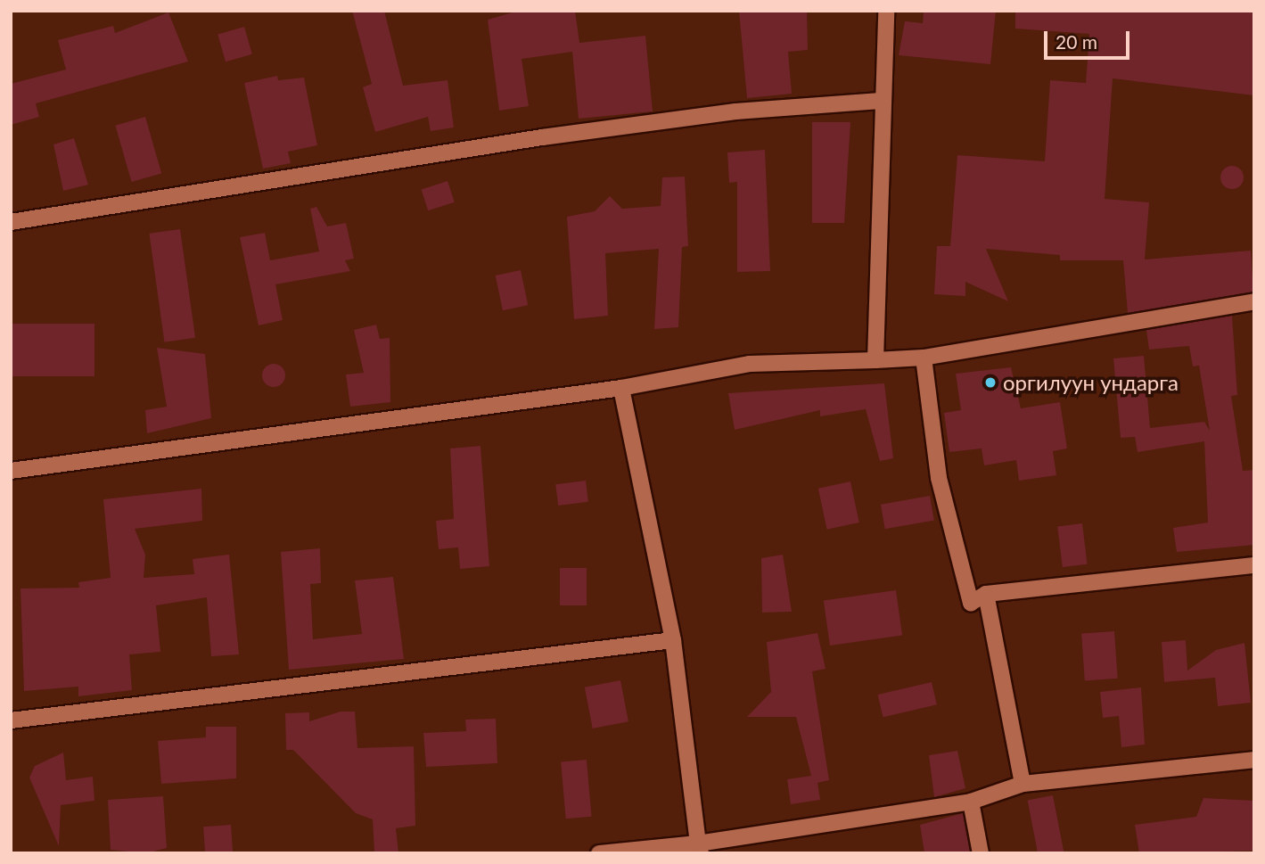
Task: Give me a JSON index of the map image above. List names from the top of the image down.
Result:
{
  "places": ["оргилуун ундарга"],
  "scale_bar": "20 m"
}
